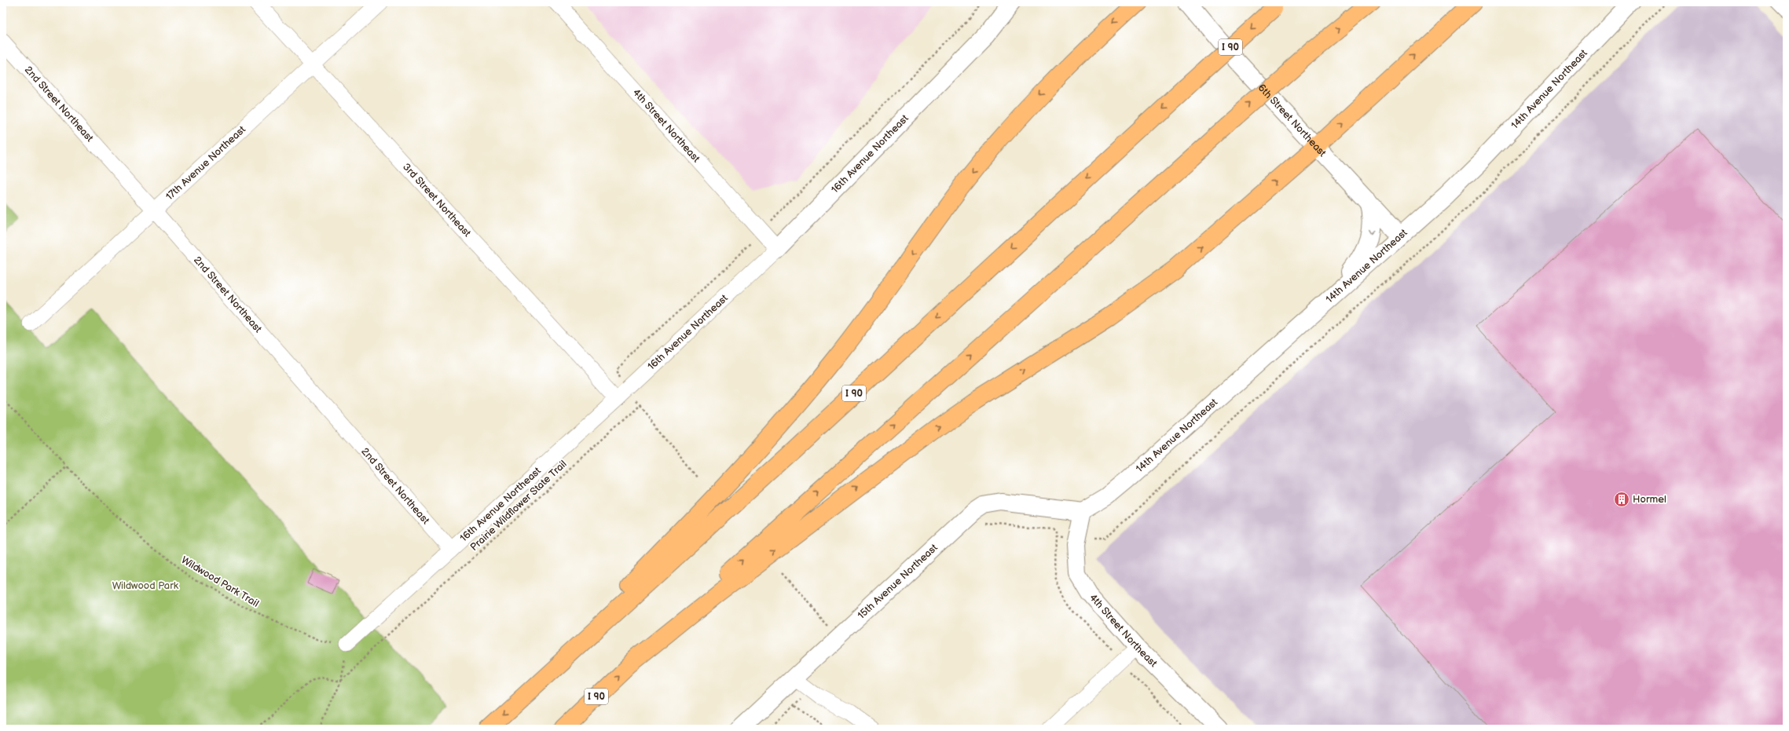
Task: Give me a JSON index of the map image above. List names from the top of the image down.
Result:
{
  "streets": {
    "highway": ["I 90"],
    "street": [
      "14th Avenue Northeast",
      "2nd Street Northeast",
      "6th Street Northeast",
      "4th Street Northeast",
      "16th Avenue Northeast",
      "17th Avenue Northeast",
      "3rd Street Northeast",
      "15th Avenue Northeast"
    ],
    "path": ["Prairie Wildflower State Trail", "Wildwood Park Trail"]
  },
  "crossings": [
    ["14th Avenue Northeast", "6th Street Northeast"],
    ["14th Avenue Northeast", "4th Street Northeast"],
    ["14th Avenue Northeast", "15th Avenue Northeast"],
    ["2nd Street Northeast", "16th Avenue Northeast"],
    ["2nd Street Northeast", "17th Avenue Northeast"],
    ["4th Street Northeast", "16th Avenue Northeast"],
    ["4th Street Northeast", "15th Avenue Northeast"],
    ["16th Avenue Northeast", "3rd Street Northeast"],
    ["16th Avenue Northeast", "Wildwood Park Trail"],
    ["17th Avenue Northeast", "3rd Street Northeast"]
  ],
  "parks": ["Wildwood Park"],
  "places": {
    "building": ["Hormel"]
  }
}
